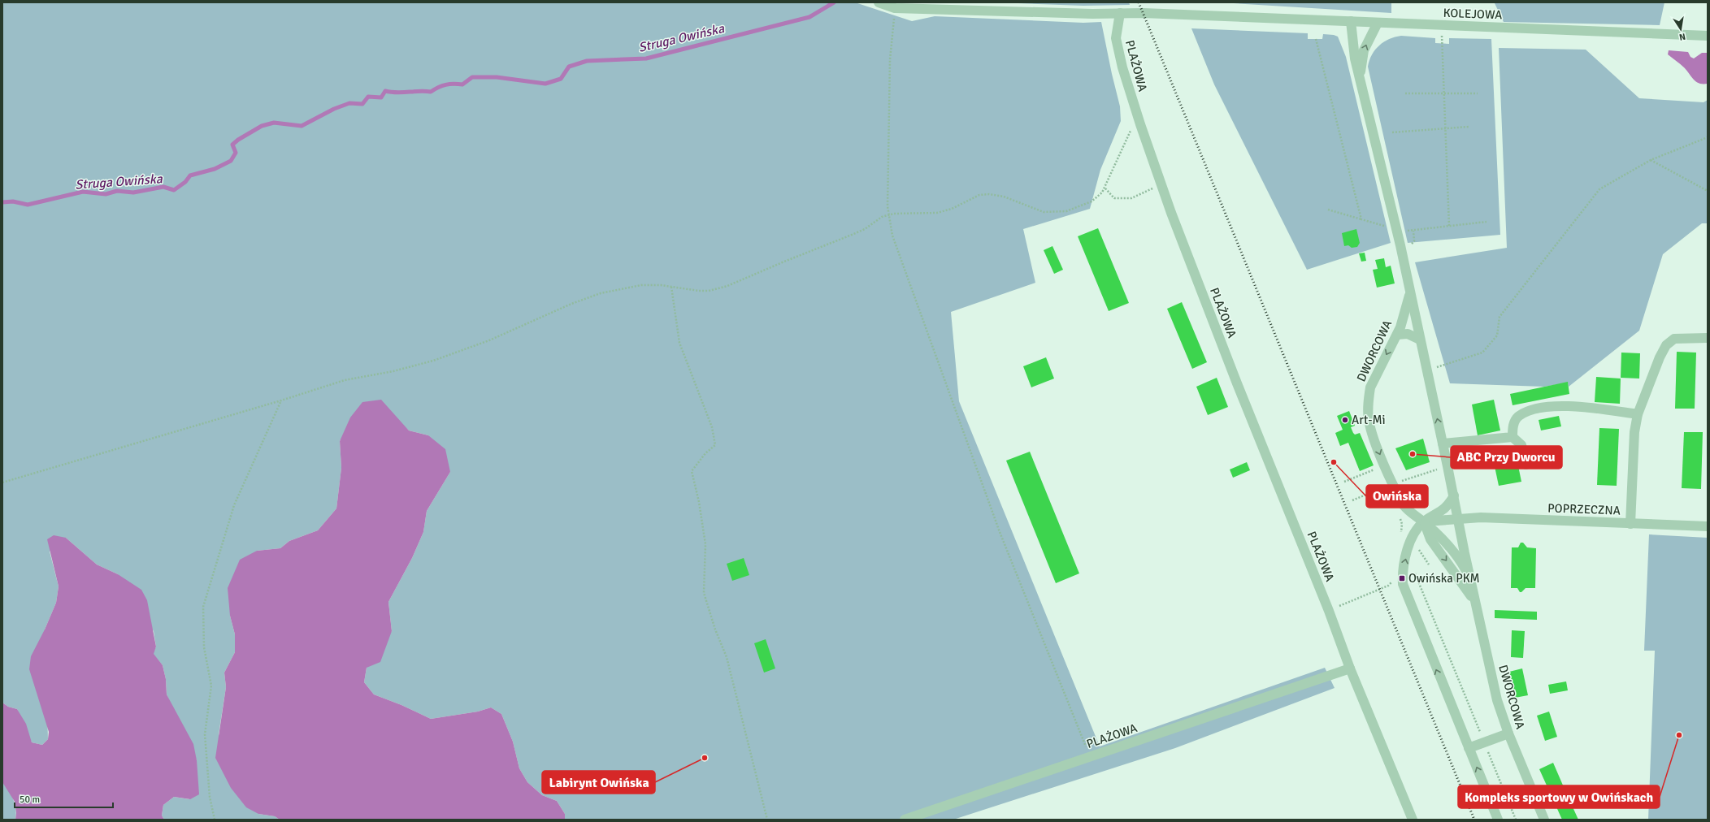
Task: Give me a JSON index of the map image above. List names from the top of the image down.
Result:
{
  "streets": {
    "street": [
      "KOLEJOWA",
      "PLAŻOWA",
      "DWORCOWA",
      "POPRZECZNA"
    ]
  },
  "crossings": [
    ["KOLEJOWA", "PLAŻOWA"],
    ["KOLEJOWA", "DWORCOWA"],
    ["DWORCOWA", "POPRZECZNA"]
  ],
  "water": ["Struga Owińska"],
  "places": {
    "other": [
      "Art-Mi",
      "ABC Przy Dworcu",
      "Owińska",
      "Kompleks sportowy w Owińskach",
      "Labirynt Owińska"
    ],
    "transit": ["Owińska PKM"]
  },
  "scale_bar": "50 m",
  "north": "bottom"
}
